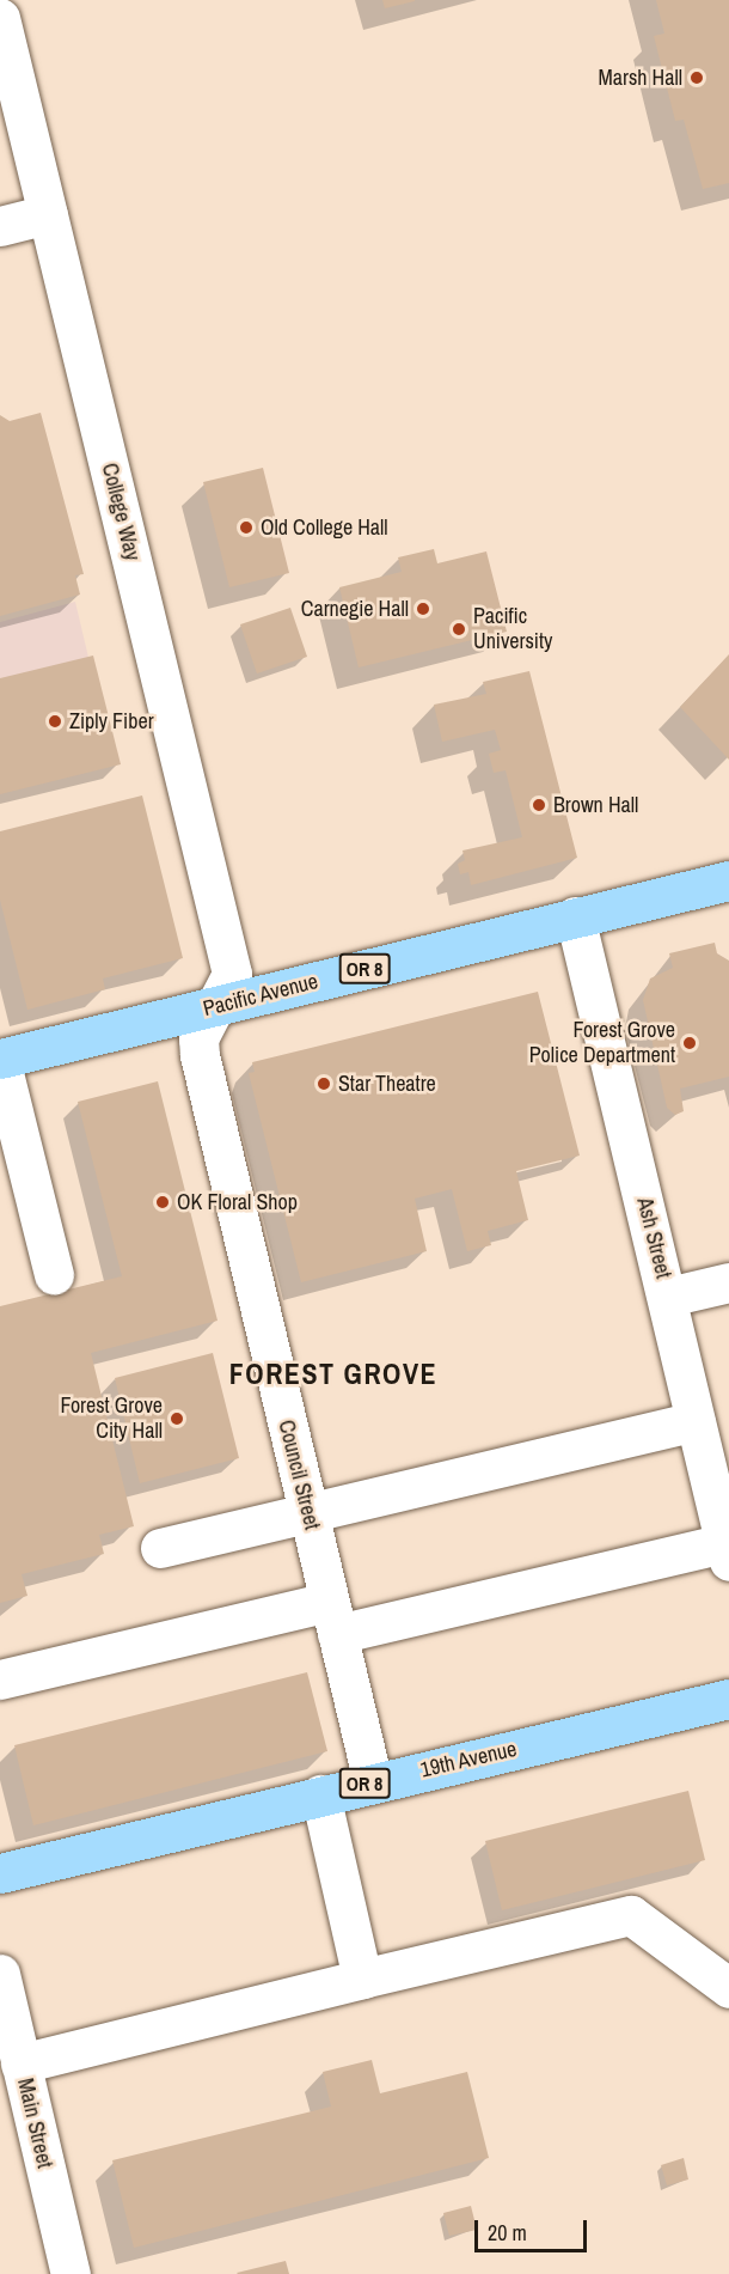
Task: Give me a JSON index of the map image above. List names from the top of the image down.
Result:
{
  "streets": {
    "main road": ["OR 8", "Pacific Avenue", "19th Avenue"],
    "street": [
      "College Way",
      "Ash Street",
      "Council Street",
      "Main Street"
    ]
  },
  "crossings": [
    ["College Way", "Pacific Avenue"],
    ["College Way", "Council Street"],
    ["Pacific Avenue", "Ash Street"],
    ["Pacific Avenue", "Council Street"],
    ["Council Street", "19th Avenue"]
  ],
  "districts": ["FOREST GROVE"],
  "places": [
    "Marsh Hall",
    "Old College Hall",
    "Carnegie Hall",
    "Pacific University",
    "Ziply Fiber",
    "Brown Hall",
    "Forest Grove Police Department",
    "Star Theatre",
    "OK Floral Shop",
    "Forest Grove City Hall"
  ],
  "scale_bar": "20 m"
}
